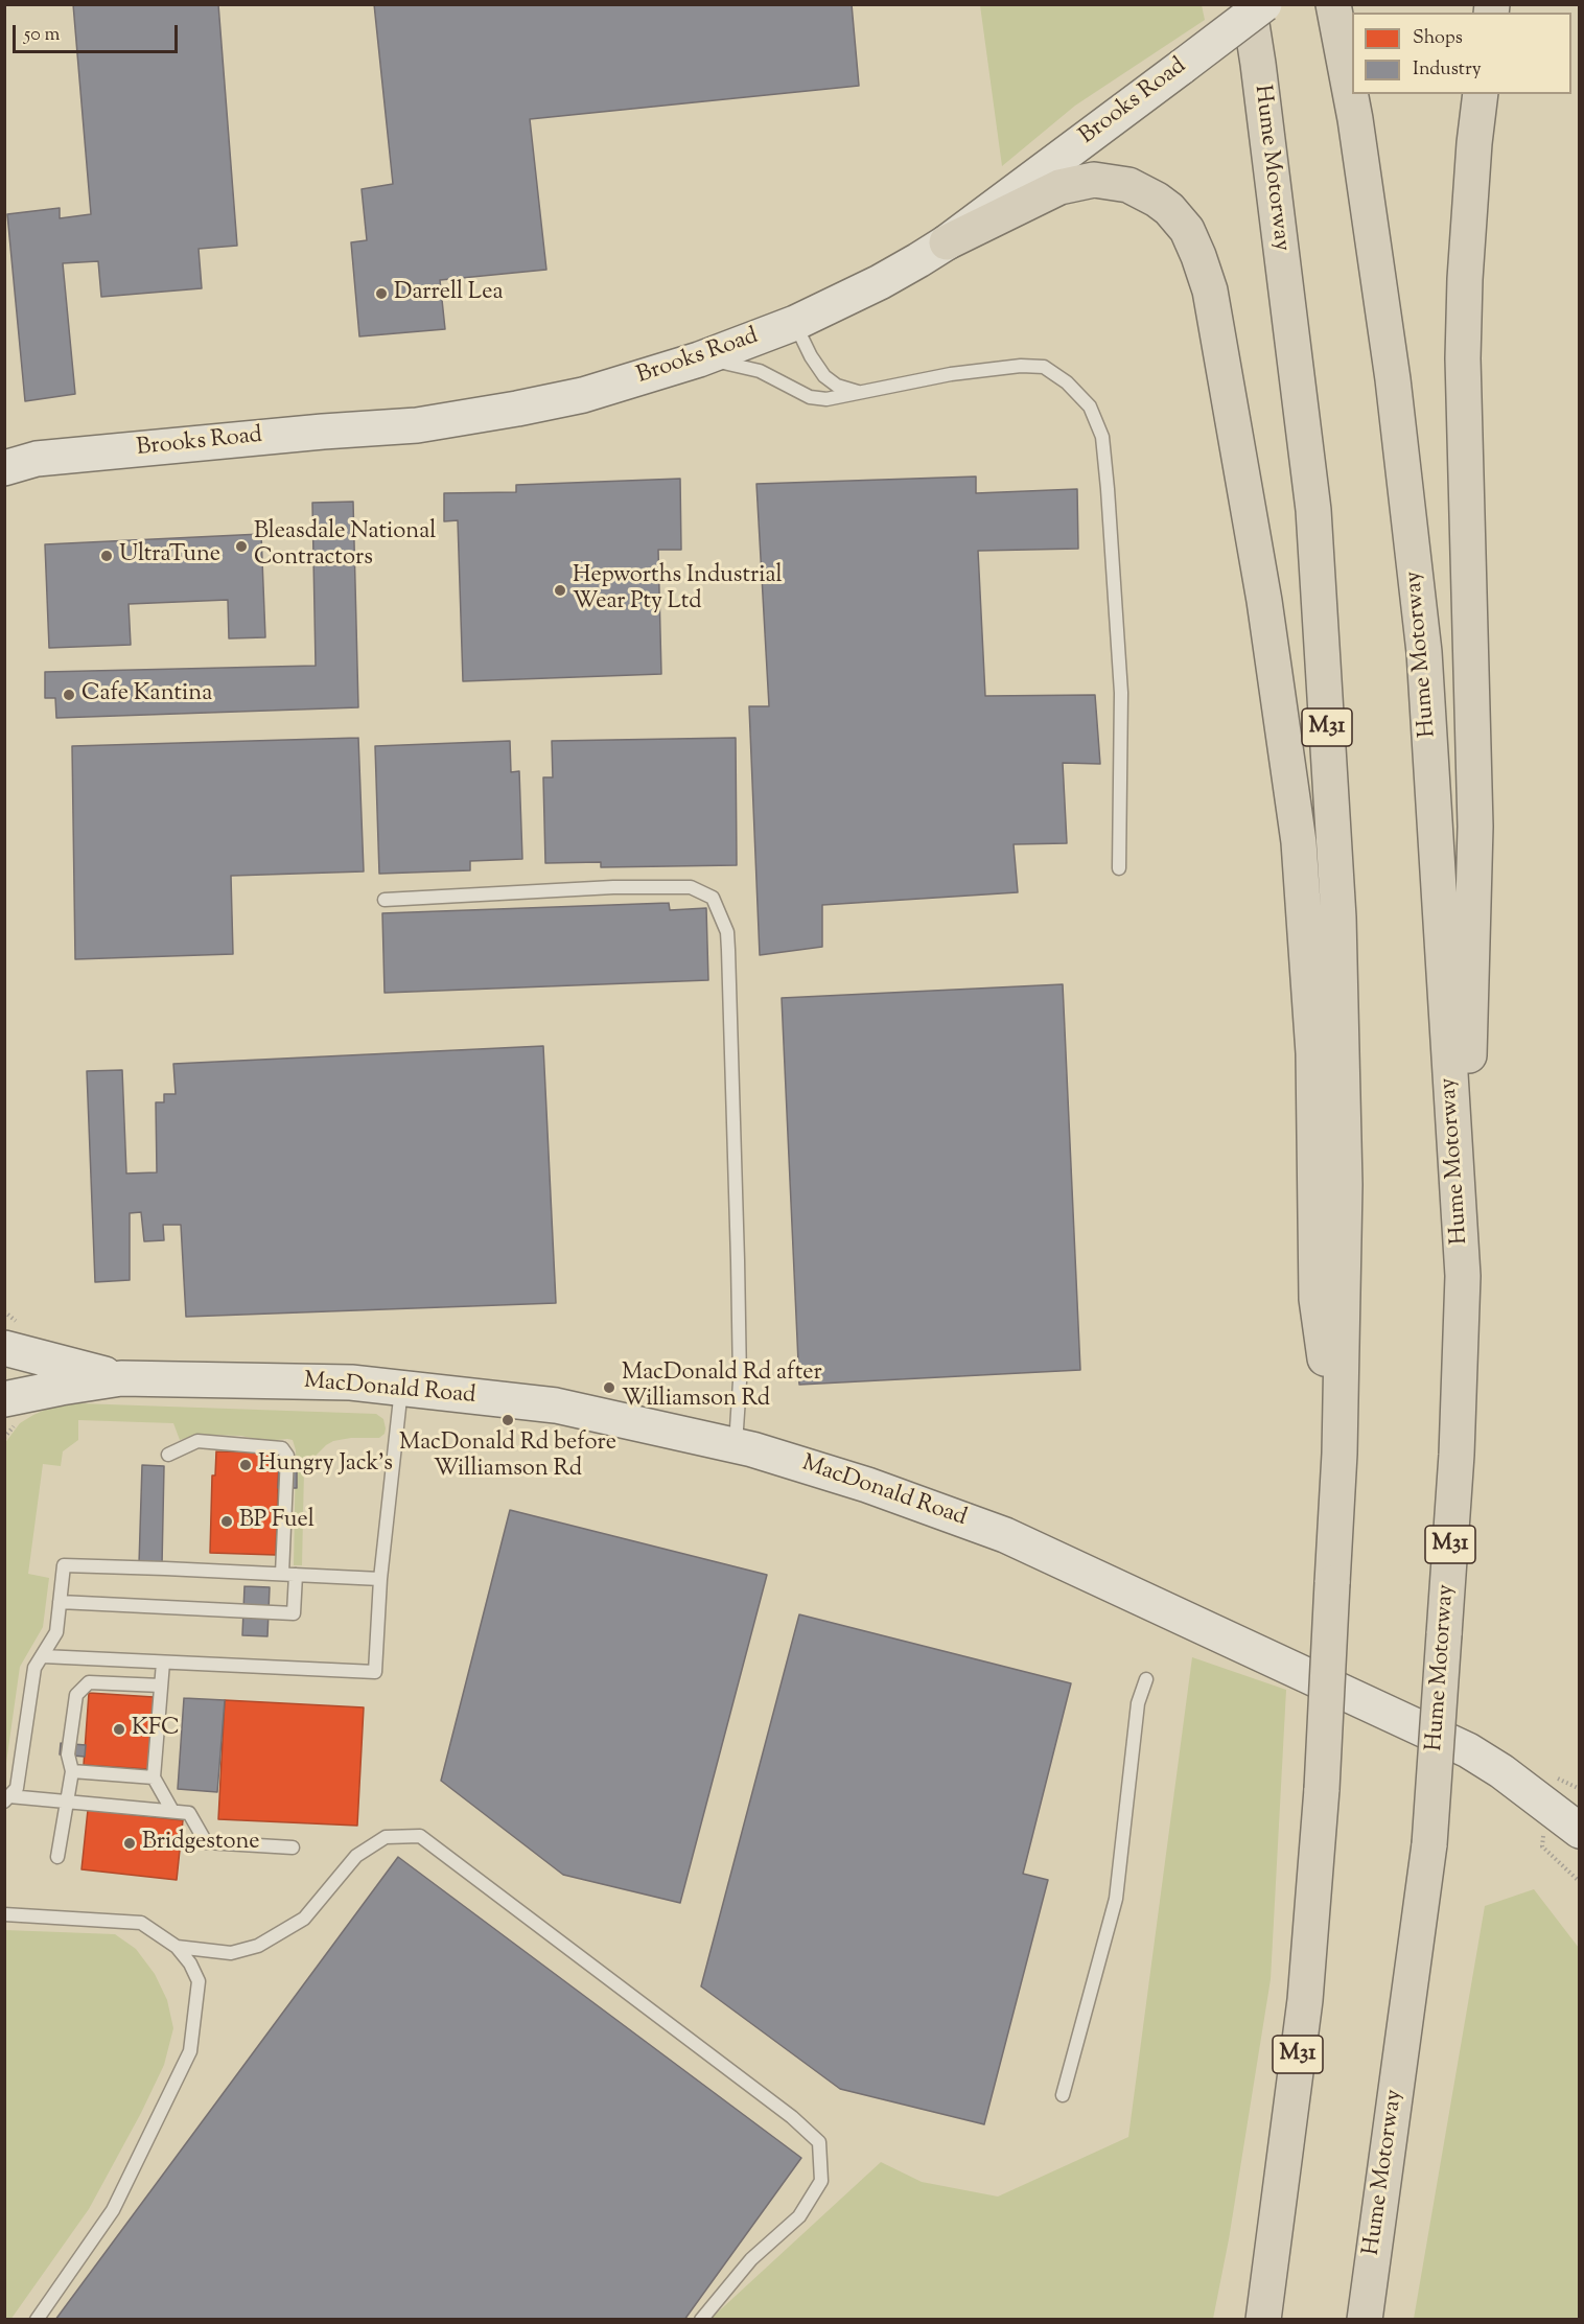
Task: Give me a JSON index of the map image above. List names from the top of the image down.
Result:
{
  "streets": {
    "highway": ["Hume Motorway", "M31"],
    "street": ["Brooks Road", "MacDonald Road"]
  },
  "places": [
    "Darrell Lea",
    "Bleasdale National Contractors",
    "UltraTune",
    "Hepworths Industrial Wear Pty Ltd",
    "Cafe Kantina",
    "MacDonald Rd after Williamson Rd",
    "MacDonald Rd before Williamson Rd",
    "Hungry Jack's",
    "BP Fuel",
    "KFC",
    "Bridgestone"
  ],
  "legend": ["Shops", "Industry"],
  "scale_bar": "50 m"
}
